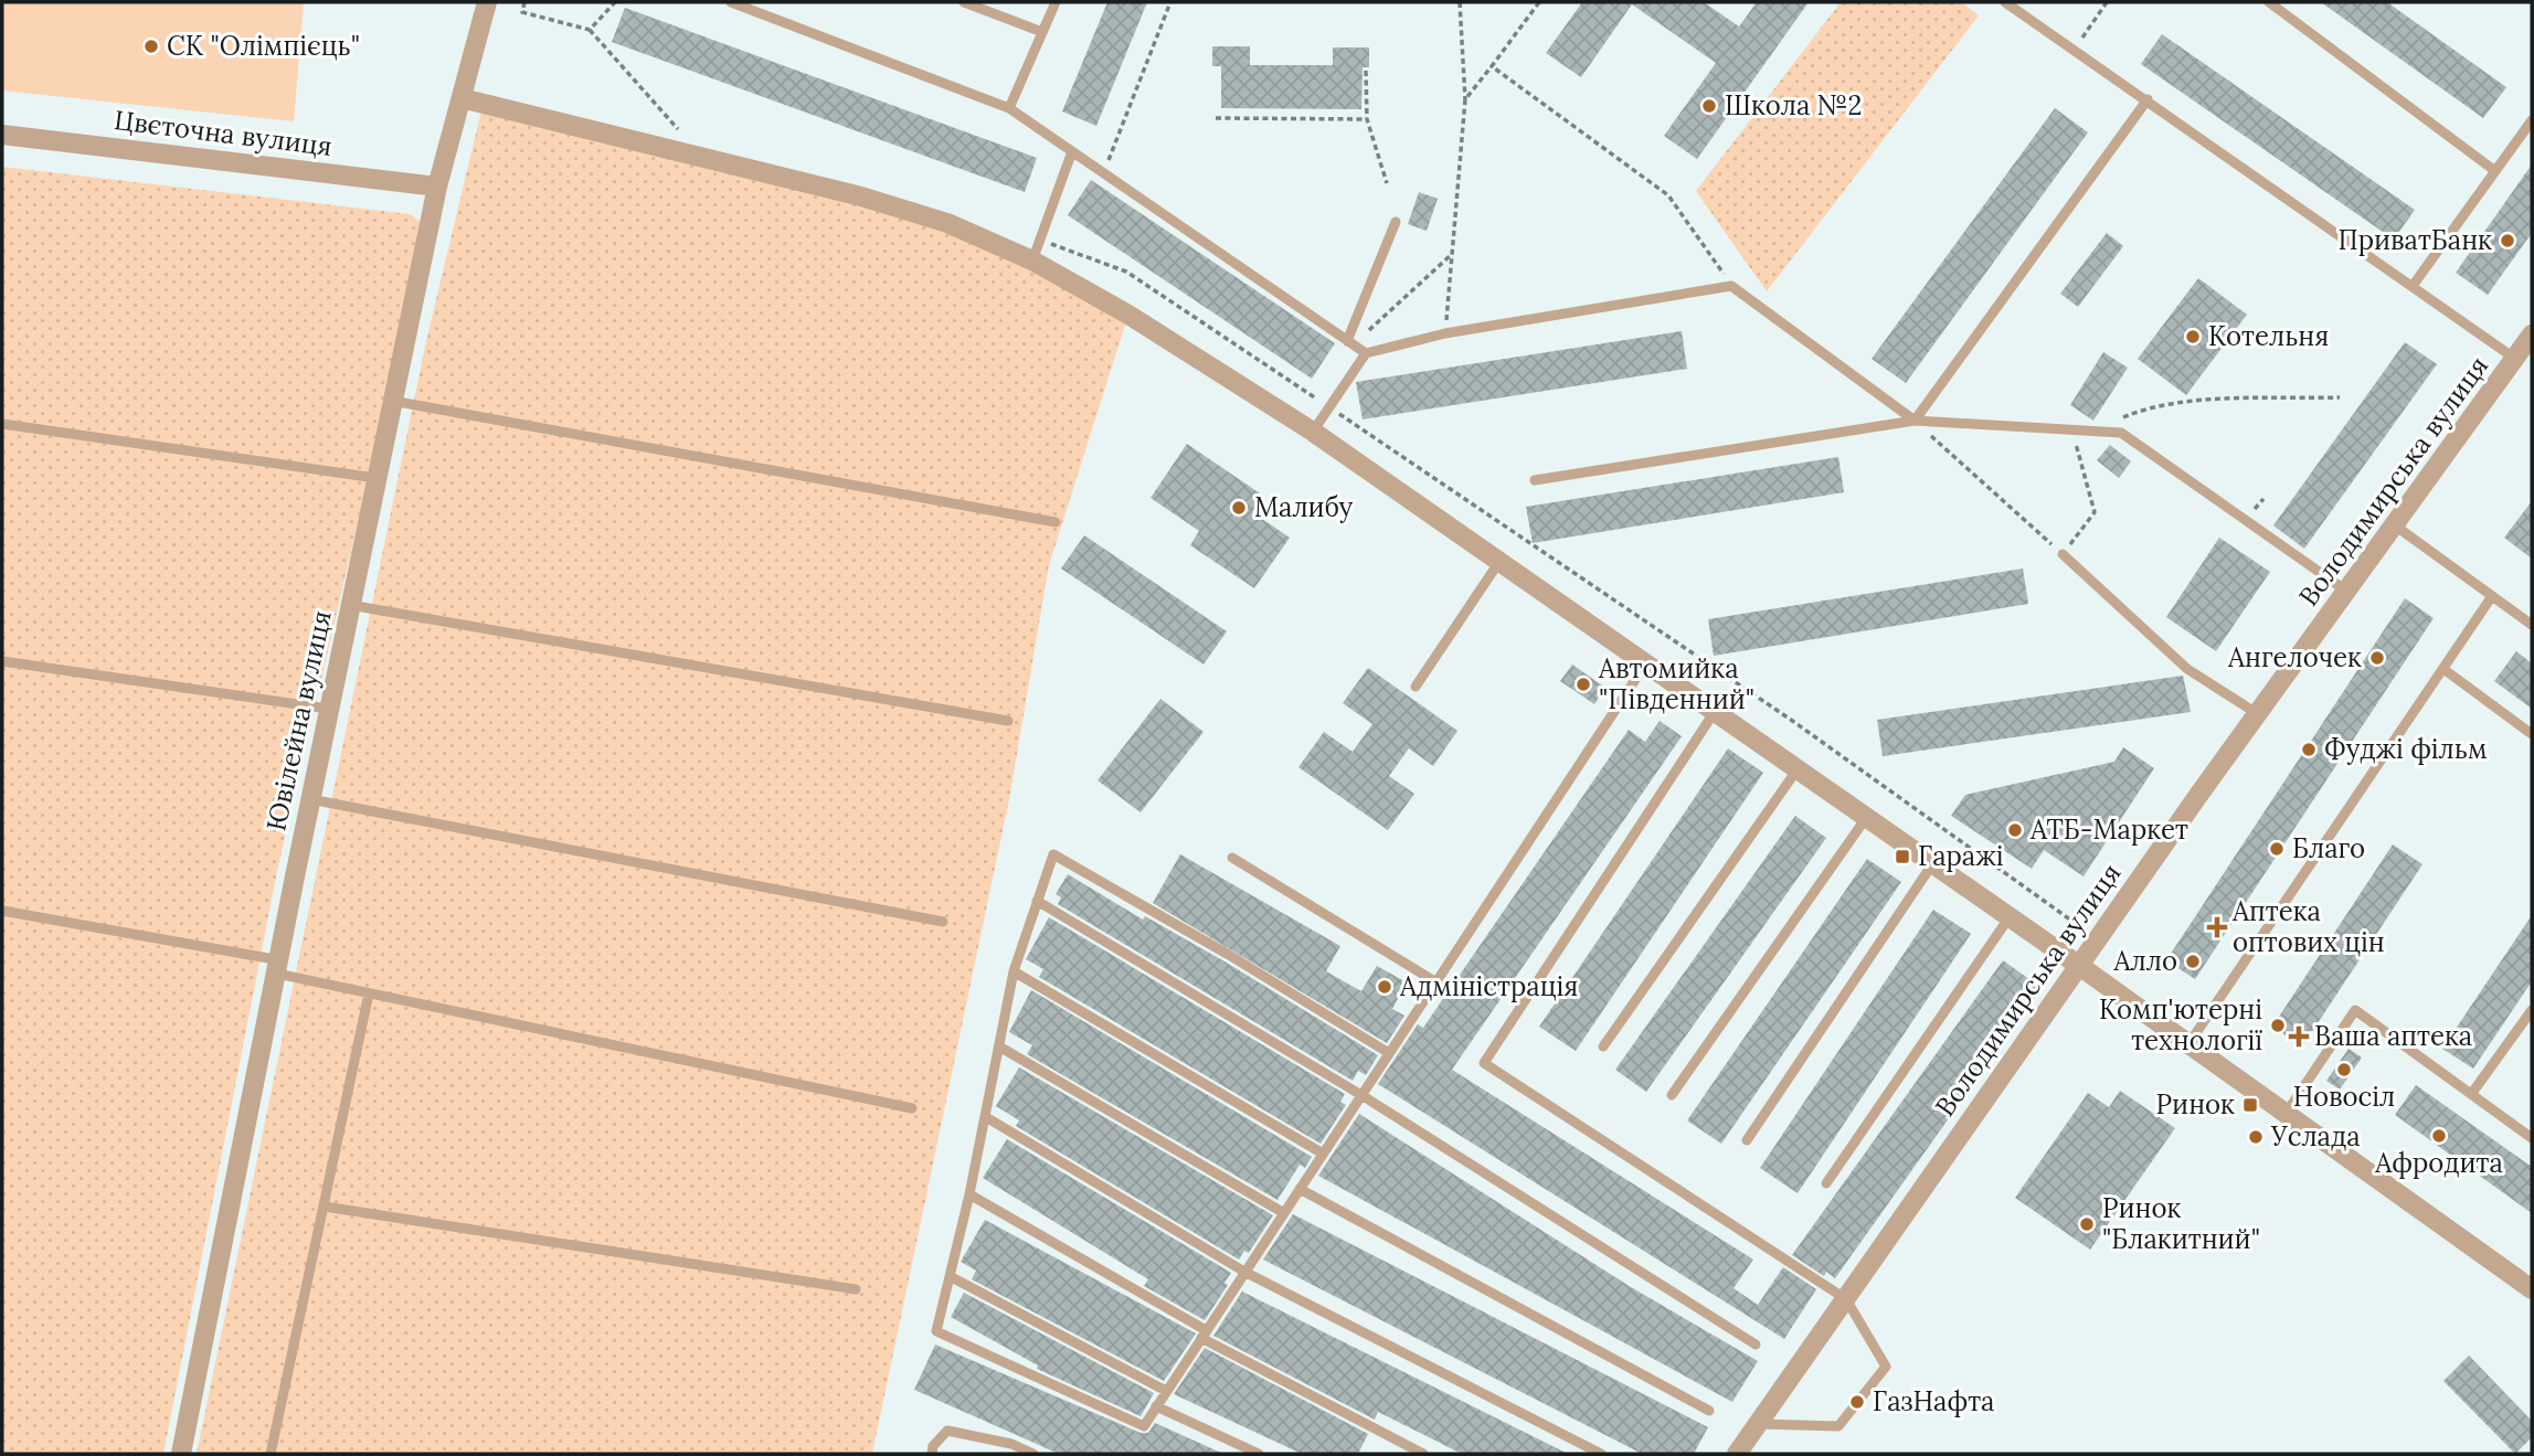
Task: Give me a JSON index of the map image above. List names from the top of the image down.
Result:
{
  "streets": {
    "street": ["Цвєточна вулиця", "Володимирська вулиця", "Ювілейна вулиця"]
  },
  "crossings": [
    ["Цвєточна вулиця", "Ювілейна вулиця"]
  ],
  "places": {
    "other": [
      "СК \"Олімпієць\"",
      "Школа №2",
      "ПриватБанк",
      "Котельня",
      "Малибу",
      "Ангелочек",
      "Автомийка \"Південний\"",
      "Фуджі фільм",
      "АТБ-Маркет",
      "Благо",
      "Алло",
      "Адміністрація",
      "Комп'ютерні технології",
      "Новосіл",
      "Афродита",
      "Услада",
      "Ринок \"Блакитний\"",
      "ГазНафта"
    ],
    "transit": ["Гаражі", "Ринок"],
    "health": ["Аптека оптових цін", "Ваша аптека"]
  }
}
